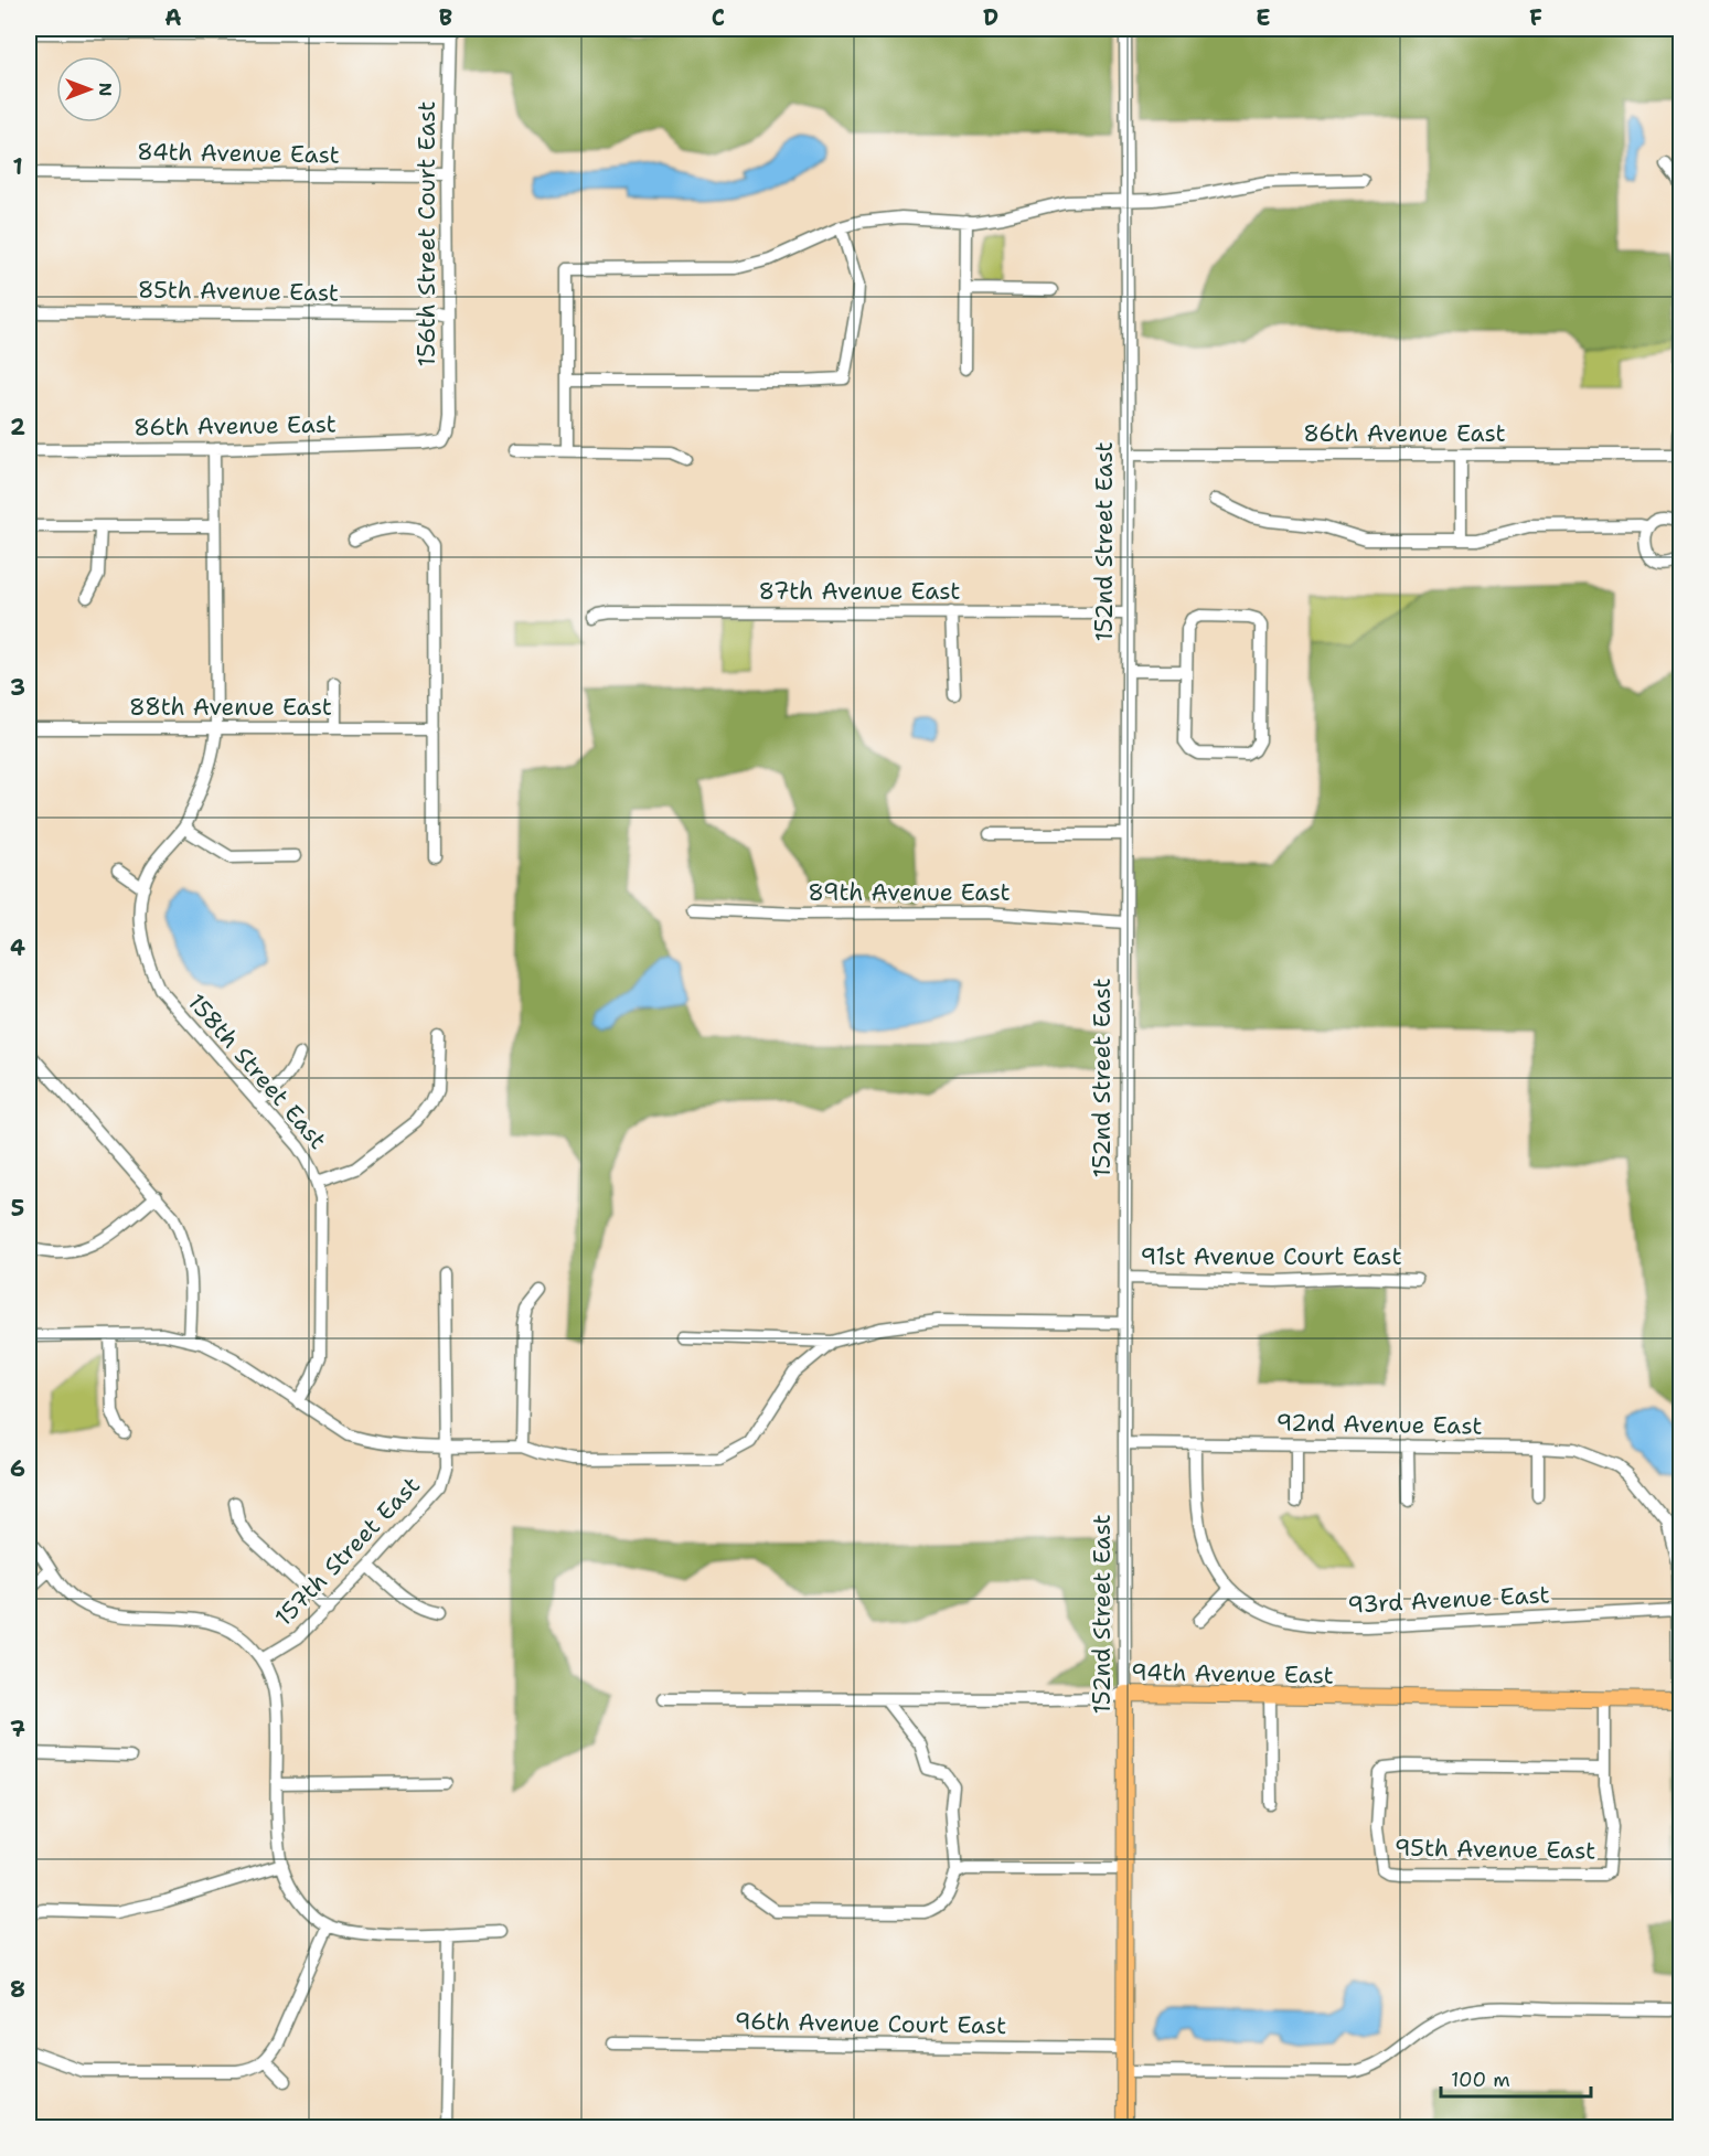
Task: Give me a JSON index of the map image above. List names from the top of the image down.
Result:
{
  "streets": {
    "main road": ["152nd Street East", "94th Avenue East"],
    "street": [
      "84th Avenue East",
      "156th Street Court East",
      "85th Avenue East",
      "86th Avenue East",
      "87th Avenue East",
      "88th Avenue East",
      "89th Avenue East",
      "158th Street East",
      "91st Avenue Court East",
      "92nd Avenue East",
      "157th Street East",
      "93rd Avenue East",
      "95th Avenue East",
      "96th Avenue Court East"
    ]
  },
  "crossings": [
    ["84th Avenue East", "156th Street Court East"],
    ["156th Street Court East", "85th Avenue East"],
    ["156th Street Court East", "86th Avenue East"],
    ["86th Avenue East", "152nd Street East"],
    ["86th Avenue East", "158th Street East"],
    ["152nd Street East", "87th Avenue East"],
    ["152nd Street East", "89th Avenue East"],
    ["152nd Street East", "91st Avenue Court East"],
    ["152nd Street East", "92nd Avenue East"],
    ["152nd Street East", "94th Avenue East"],
    ["152nd Street East", "96th Avenue Court East"],
    ["88th Avenue East", "158th Street East"],
    ["92nd Avenue East", "93rd Avenue East"]
  ],
  "scale_bar": "100 m",
  "north": "right",
  "grid": {
    "columns": [
      "A",
      "B",
      "C",
      "D",
      "E",
      "F"
    ],
    "rows": [
      "1",
      "2",
      "3",
      "4",
      "5",
      "6",
      "7",
      "8"
    ]
  }
}
